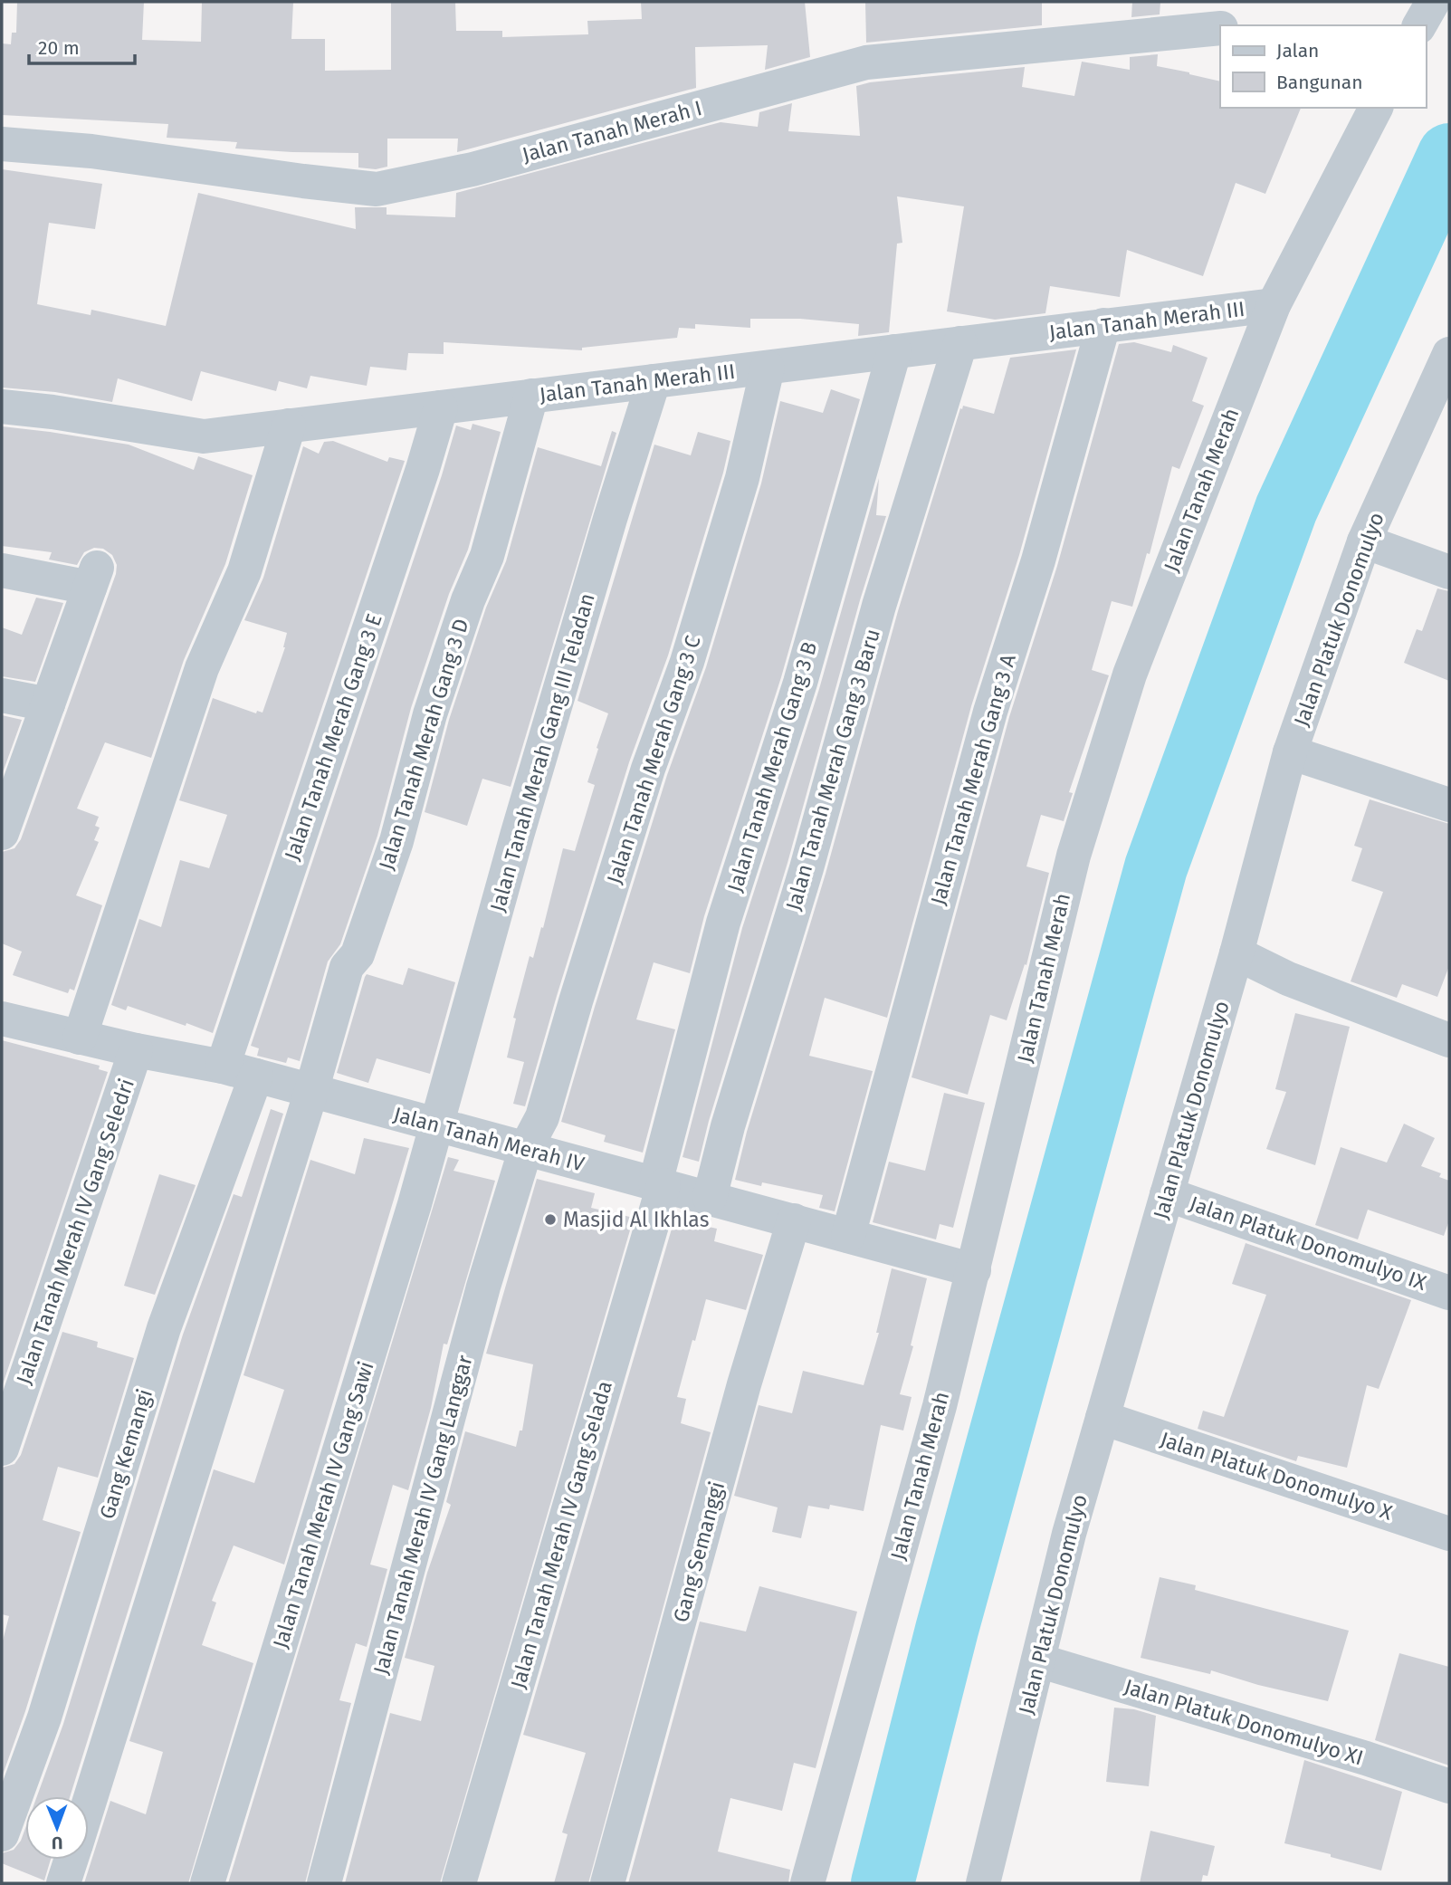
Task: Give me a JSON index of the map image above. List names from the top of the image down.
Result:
{
  "streets": {
    "street": [
      "Jalan Tanah Merah I",
      "Jalan Tanah Merah III",
      "Jalan Tanah Merah",
      "Jalan Platuk Donomulyo",
      "Jalan Tanah Merah Gang 3 E",
      "Jalan Tanah Merah Gang 3 D",
      "Jalan Tanah Merah Gang III Teladan",
      "Jalan Tanah Merah Gang 3 C",
      "Jalan Tanah Merah Gang 3 B",
      "Jalan Tanah Merah Gang 3 Baru",
      "Jalan Tanah Merah Gang 3 A",
      "Jalan Tanah Merah IV",
      "Jalan Tanah Merah IV Gang Seledri",
      "Jalan Platuk Donomulyo IX",
      "Gang Kemangi",
      "Jalan Platuk Donomulyo X",
      "Jalan Tanah Merah IV Gang Sawi",
      "Jalan Tanah Merah IV Gang Langgar",
      "Jalan Tanah Merah IV Gang Selada",
      "Gang Semanggi",
      "Jalan Platuk Donomulyo XI"
    ]
  },
  "crossings": [
    ["Jalan Tanah Merah III", "Jalan Tanah Merah"],
    ["Jalan Tanah Merah III", "Jalan Tanah Merah Gang 3 E"],
    ["Jalan Tanah Merah III", "Jalan Tanah Merah Gang 3 D"],
    ["Jalan Tanah Merah III", "Jalan Tanah Merah Gang III Teladan"],
    ["Jalan Tanah Merah III", "Jalan Tanah Merah Gang 3 C"],
    ["Jalan Tanah Merah III", "Jalan Tanah Merah Gang 3 B"],
    ["Jalan Tanah Merah III", "Jalan Tanah Merah Gang 3 Baru"],
    ["Jalan Tanah Merah III", "Jalan Tanah Merah Gang 3 A"],
    ["Jalan Tanah Merah", "Jalan Tanah Merah IV"],
    ["Jalan Platuk Donomulyo", "Jalan Platuk Donomulyo IX"],
    ["Jalan Platuk Donomulyo", "Jalan Platuk Donomulyo X"],
    ["Jalan Platuk Donomulyo", "Jalan Platuk Donomulyo XI"],
    ["Jalan Tanah Merah Gang 3 E", "Jalan Tanah Merah IV"],
    ["Jalan Tanah Merah Gang 3 D", "Jalan Tanah Merah IV"],
    ["Jalan Tanah Merah Gang III Teladan", "Jalan Tanah Merah IV"],
    ["Jalan Tanah Merah Gang III Teladan", "Jalan Tanah Merah IV Gang Sawi"],
    ["Jalan Tanah Merah Gang 3 C", "Jalan Tanah Merah IV"],
    ["Jalan Tanah Merah Gang 3 C", "Jalan Tanah Merah IV Gang Langgar"],
    ["Jalan Tanah Merah Gang 3 B", "Jalan Tanah Merah IV"],
    ["Jalan Tanah Merah Gang 3 B", "Jalan Tanah Merah IV Gang Selada"],
    ["Jalan Tanah Merah Gang 3 Baru", "Jalan Tanah Merah IV"],
    ["Jalan Tanah Merah Gang 3 A", "Jalan Tanah Merah IV"],
    ["Jalan Tanah Merah IV", "Jalan Tanah Merah IV Gang Seledri"],
    ["Jalan Tanah Merah IV", "Gang Kemangi"],
    ["Jalan Tanah Merah IV", "Jalan Tanah Merah IV Gang Sawi"],
    ["Jalan Tanah Merah IV", "Jalan Tanah Merah IV Gang Langgar"],
    ["Jalan Tanah Merah IV", "Jalan Tanah Merah IV Gang Selada"],
    ["Jalan Tanah Merah IV", "Gang Semanggi"]
  ],
  "places": ["Masjid Al Ikhlas"],
  "legend": ["Jalan", "Bangunan"],
  "scale_bar": "20 m",
  "north": "bottom"
}
